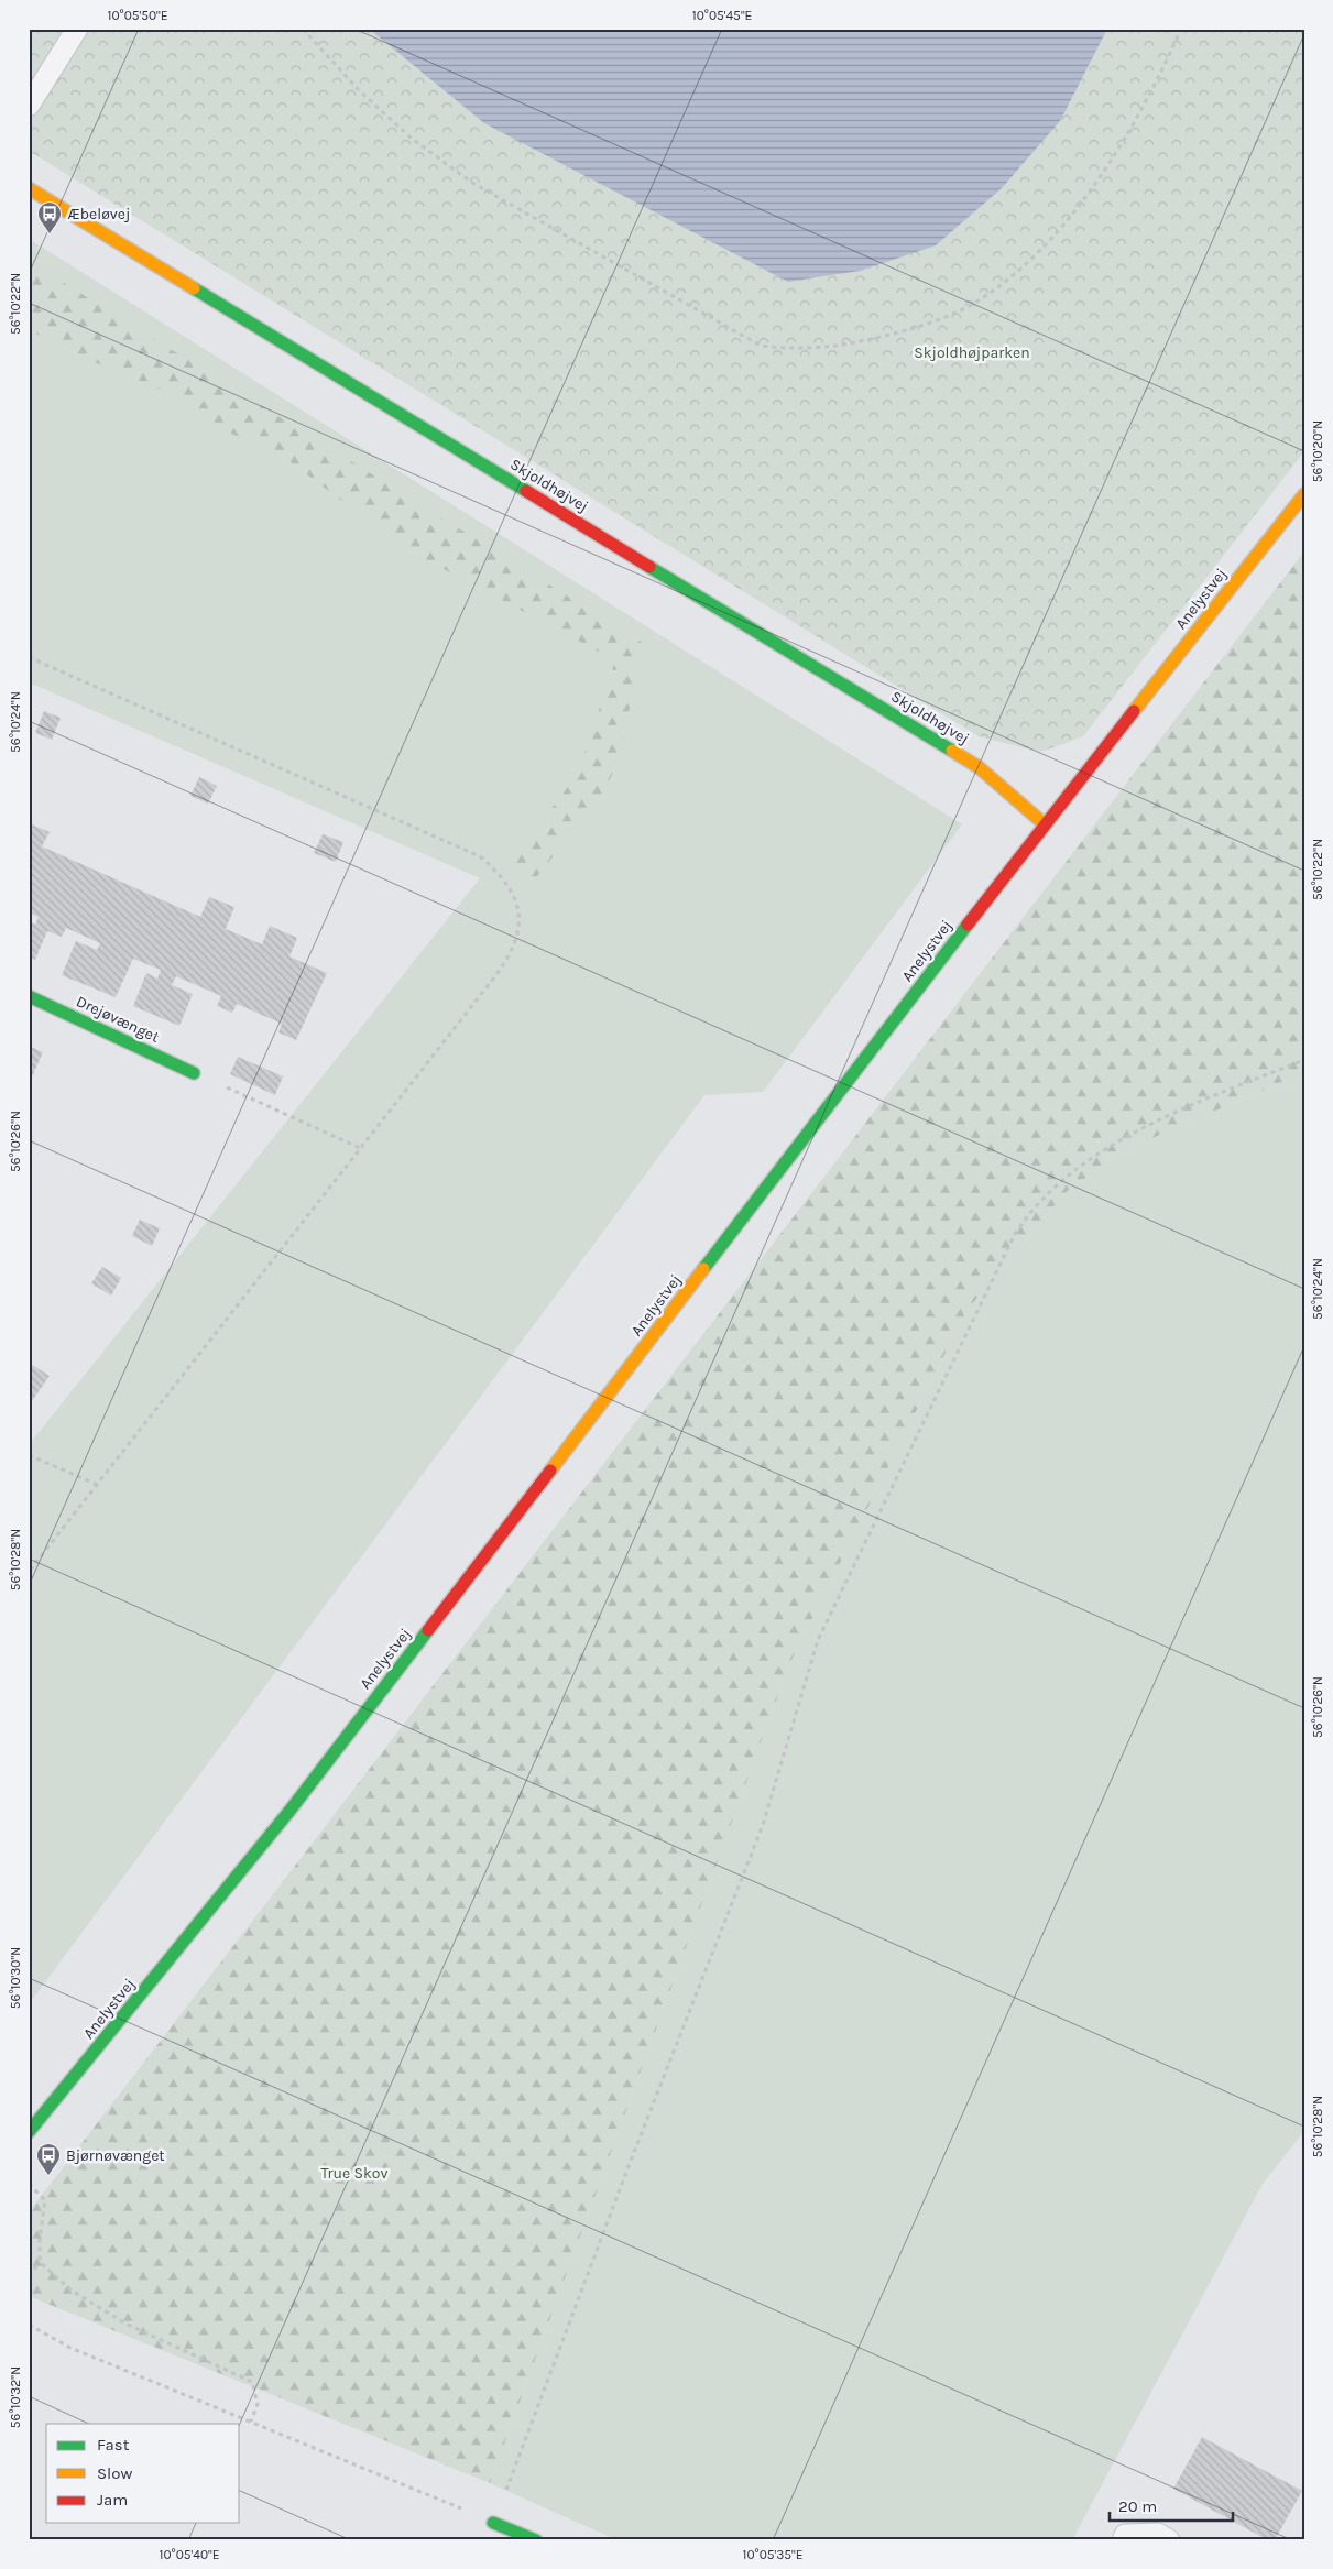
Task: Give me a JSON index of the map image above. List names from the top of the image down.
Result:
{
  "streets": {
    "street": ["Skjoldhøjvej", "Anelystvej", "Drejøvænget"]
  },
  "crossings": [
    ["Skjoldhøjvej", "Anelystvej"]
  ],
  "parks": ["Skjoldhøjparken", "True Skov"],
  "places": {
    "bus stop": ["Æbeløvej", "Bjørnøvænget"]
  },
  "legend": ["Fast", "Slow", "Jam"],
  "scale_bar": "20 m",
  "coordinates": [
    "10°05'50\"E",
    "10°05'45\"E",
    "56°10'22\"N",
    "56°10'20\"N",
    "56°10'24\"N",
    "56°10'26\"N",
    "56°10'28\"N",
    "56°10'30\"N",
    "56°10'32\"N",
    "10°05'40\"E",
    "10°05'35\"E"
  ]
}
